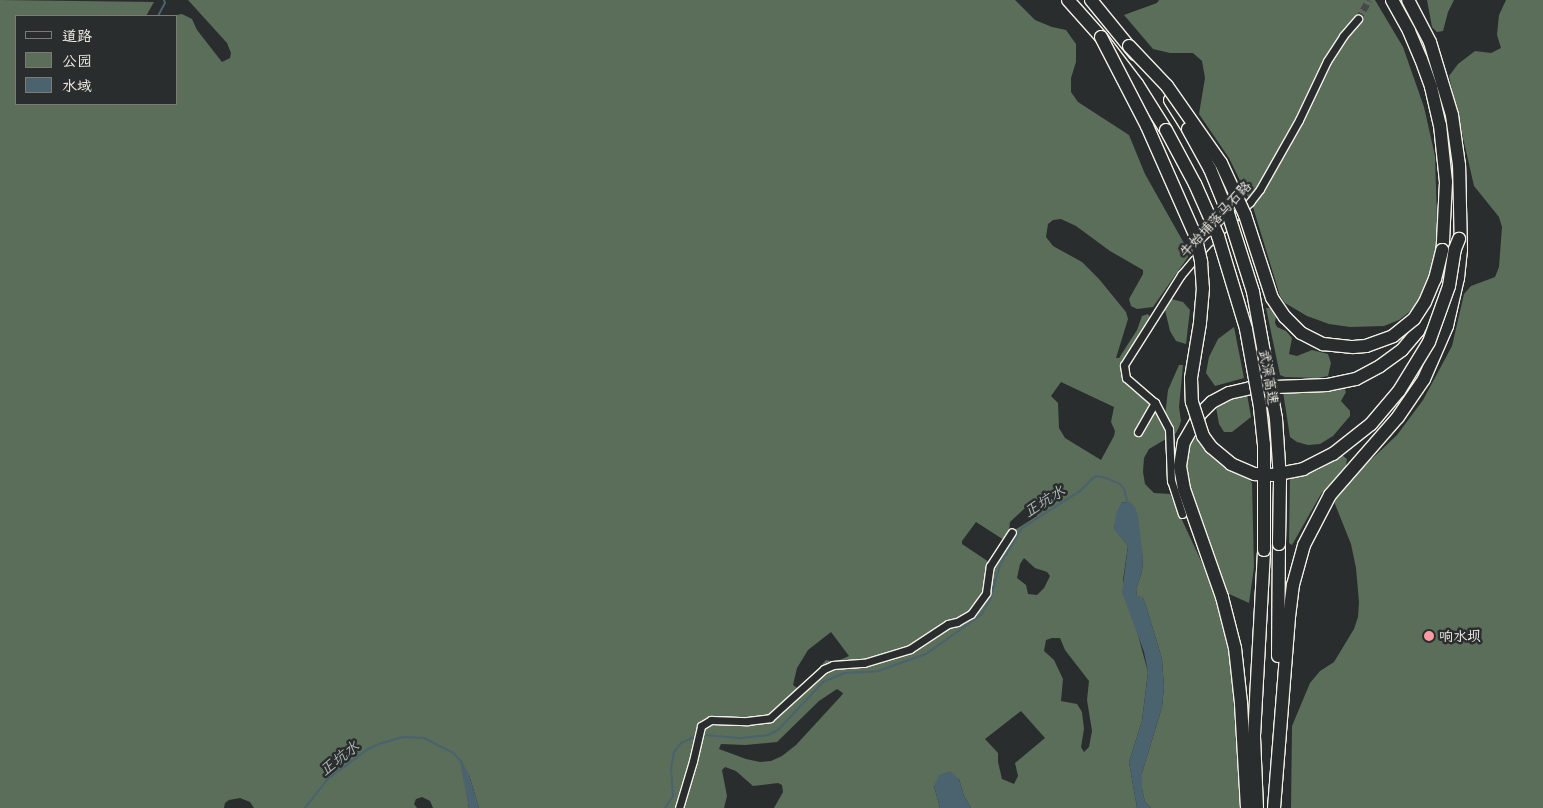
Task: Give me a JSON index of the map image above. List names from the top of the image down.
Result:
{
  "streets": {
    "highway": ["武深高速"],
    "street": ["牛始埔落马石路"]
  },
  "water": ["正坑水"],
  "places": ["响水坝"],
  "legend": ["道路", "公园", "水域"]
}
